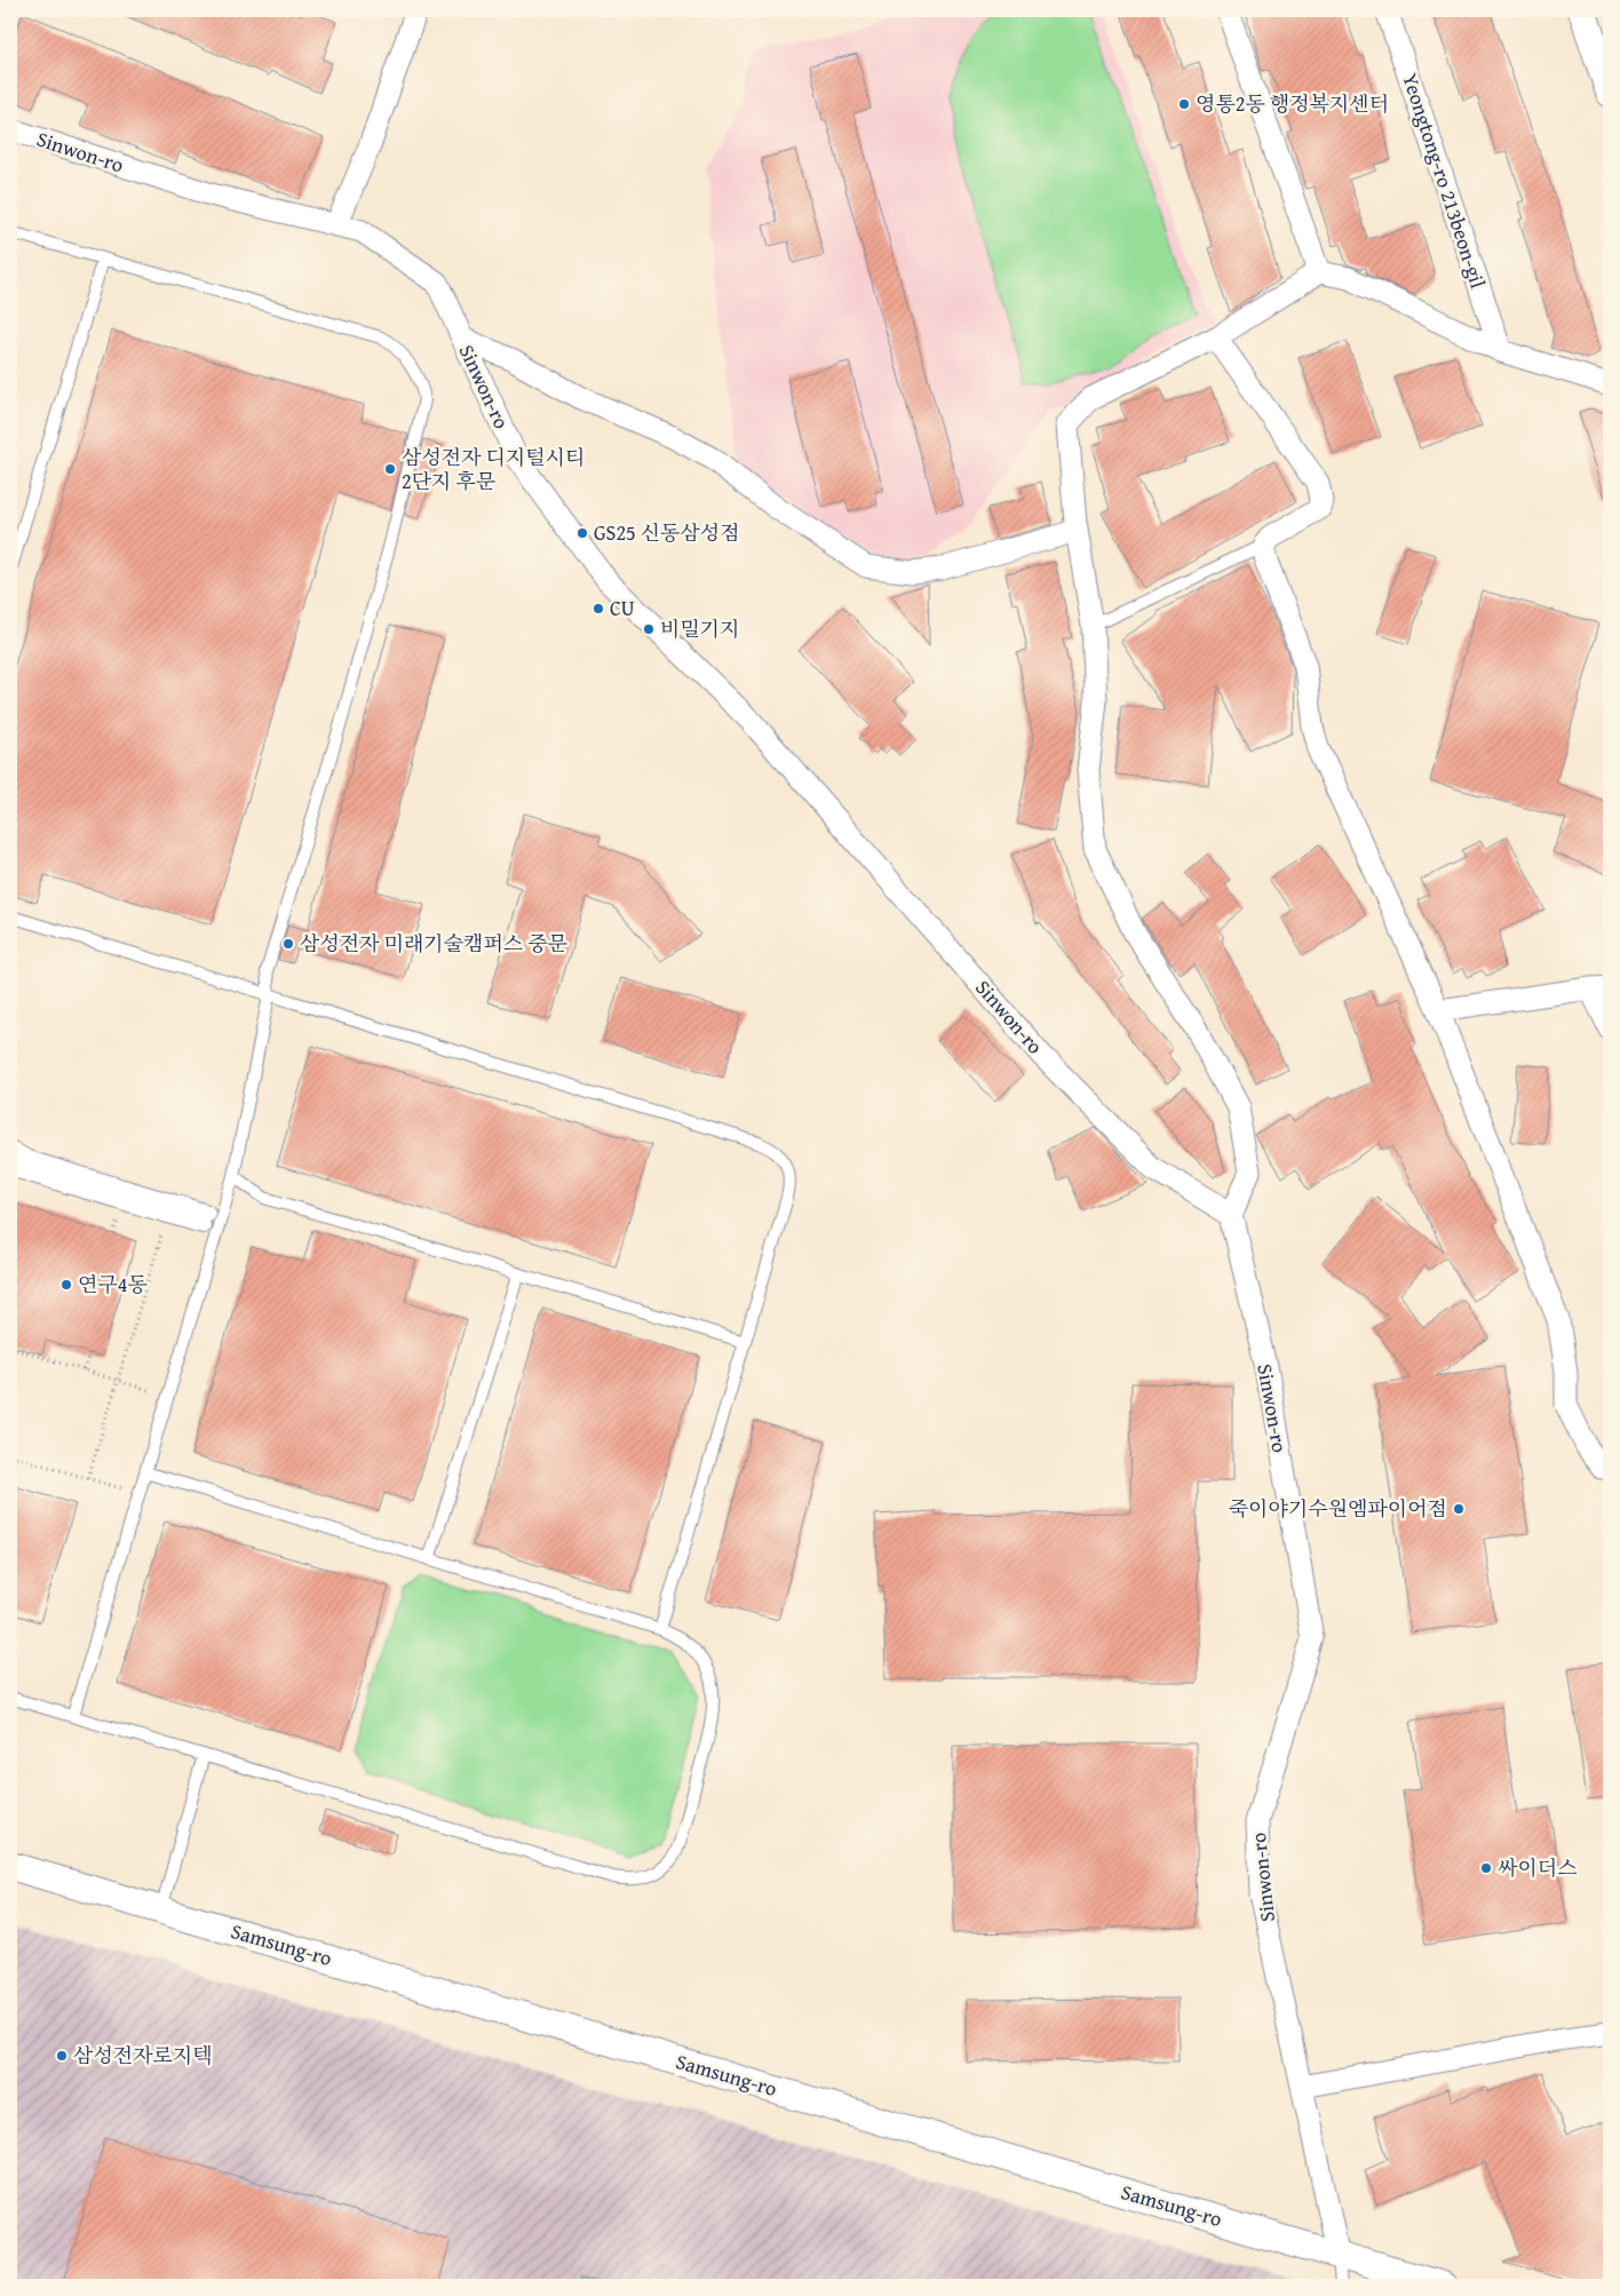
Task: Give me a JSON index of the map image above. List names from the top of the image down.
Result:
{
  "streets": {
    "street": ["Sinwon-ro", "Yeongtong-ro 213beon-gil", "Samsung-ro"]
  },
  "crossings": [
    ["Sinwon-ro", "Samsung-ro"]
  ],
  "places": [
    "영통2동 행정복지센터",
    "삼성전자 디지털시티 2단지 후문",
    "GS25 신동삼성점",
    "CU",
    "비밀기지",
    "삼성전자 미래기술캠퍼스 중문",
    "연구4동",
    "죽이야기수원엠파이어점",
    "싸이더스",
    "삼성전자로지텍"
  ]
}
